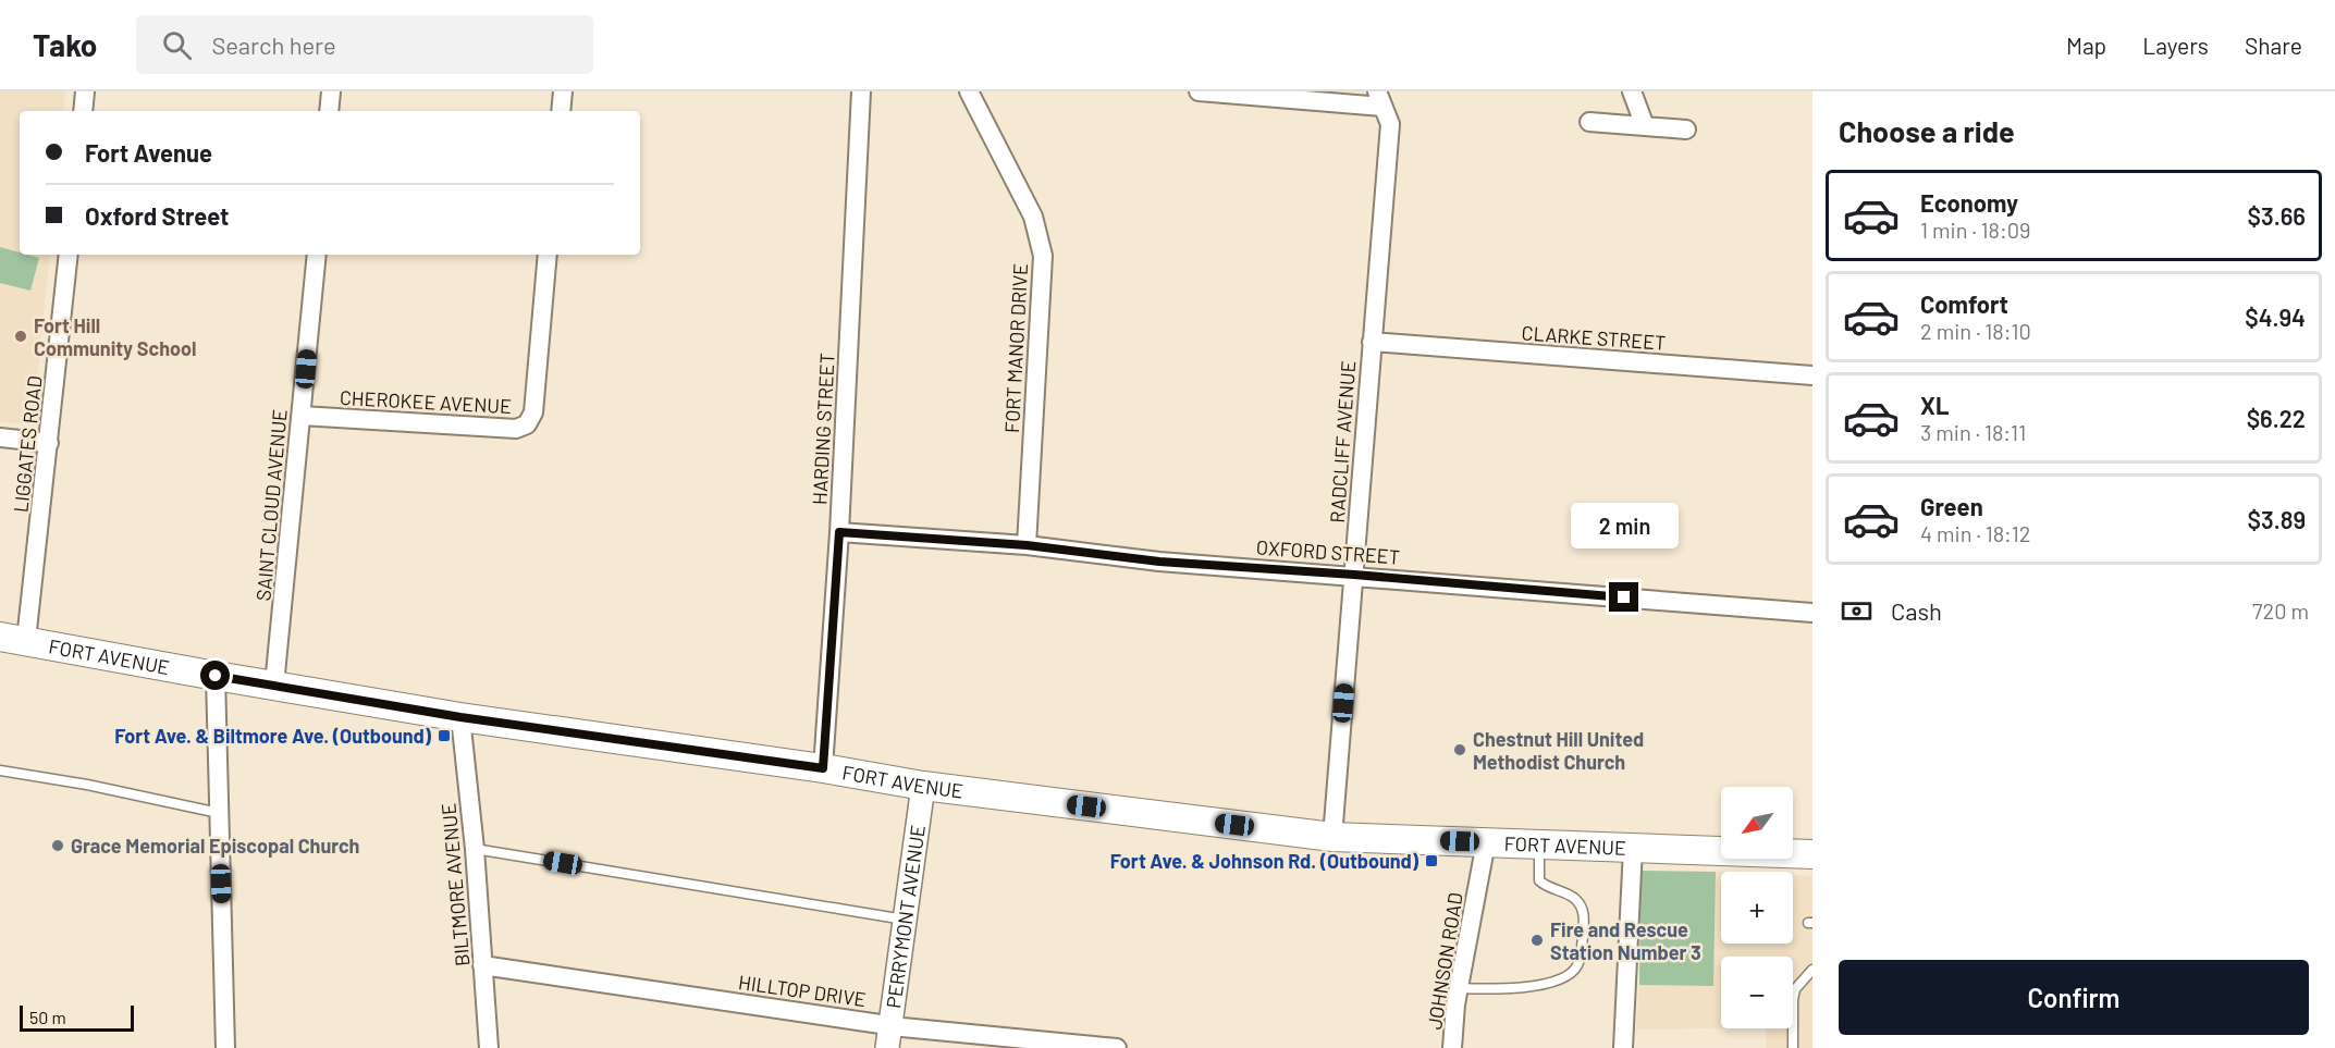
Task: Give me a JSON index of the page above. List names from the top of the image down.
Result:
{
  "streets": {
    "main road": ["FORT AVENUE"],
    "street": [
      "CLARKE STREET",
      "FORT MANOR DRIVE",
      "CHEROKEE AVENUE",
      "HARDING STREET",
      "RADCLIFF AVENUE",
      "LIGGATES ROAD",
      "SAINT CLOUD AVENUE",
      "OXFORD STREET",
      "BILTMORE AVENUE",
      "PERRYMONT AVENUE",
      "JOHNSON ROAD",
      "HILLTOP DRIVE"
    ]
  },
  "crossings": [
    ["CLARKE STREET", "RADCLIFF AVENUE"],
    ["FORT MANOR DRIVE", "OXFORD STREET"],
    ["CHEROKEE AVENUE", "SAINT CLOUD AVENUE"],
    ["HARDING STREET", "OXFORD STREET"],
    ["HARDING STREET", "FORT AVENUE"],
    ["RADCLIFF AVENUE", "OXFORD STREET"],
    ["RADCLIFF AVENUE", "FORT AVENUE"],
    ["LIGGATES ROAD", "FORT AVENUE"],
    ["SAINT CLOUD AVENUE", "FORT AVENUE"],
    ["FORT AVENUE", "BILTMORE AVENUE"],
    ["FORT AVENUE", "PERRYMONT AVENUE"],
    ["FORT AVENUE", "JOHNSON ROAD"],
    ["BILTMORE AVENUE", "HILLTOP DRIVE"],
    ["PERRYMONT AVENUE", "HILLTOP DRIVE"]
  ],
  "places": {
    "other": [
      "Fort Hill Community School",
      "Chestnut Hill United Methodist Church",
      "Grace Memorial Episcopal Church",
      "Fire and Rescue Station Number 3"
    ],
    "transit": ["Fort Ave. & Biltmore Ave. (Outbound)", "Fort Ave. & Johnson Rd. (Outbound)"]
  },
  "scale_bar": "50 m",
  "north": "bottom left",
  "page": {
    "header": "Tako",
    "search": "Search here",
    "nav": ["Map", "Layers", "Share"],
    "heading": "Choose a ride",
    "banner": ["Fort Avenue", "Oxford Street"],
    "list": [
      {
        "name": "Economy",
        "note": "1 min · 18:09",
        "value": "$3.66"
      },
      {
        "name": "Comfort",
        "note": "2 min · 18:10",
        "value": "$4.94"
      },
      {
        "name": "XL",
        "note": "3 min · 18:11",
        "value": "$6.22"
      },
      {
        "name": "Green",
        "note": "4 min · 18:12",
        "value": "$3.89"
      }
    ],
    "bubble": "2 min",
    "pay": ["Cash", "720 m"],
    "map_buttons": ["+", "−"],
    "buttons": "Confirm",
    "scale": "50 m"
  }
}
